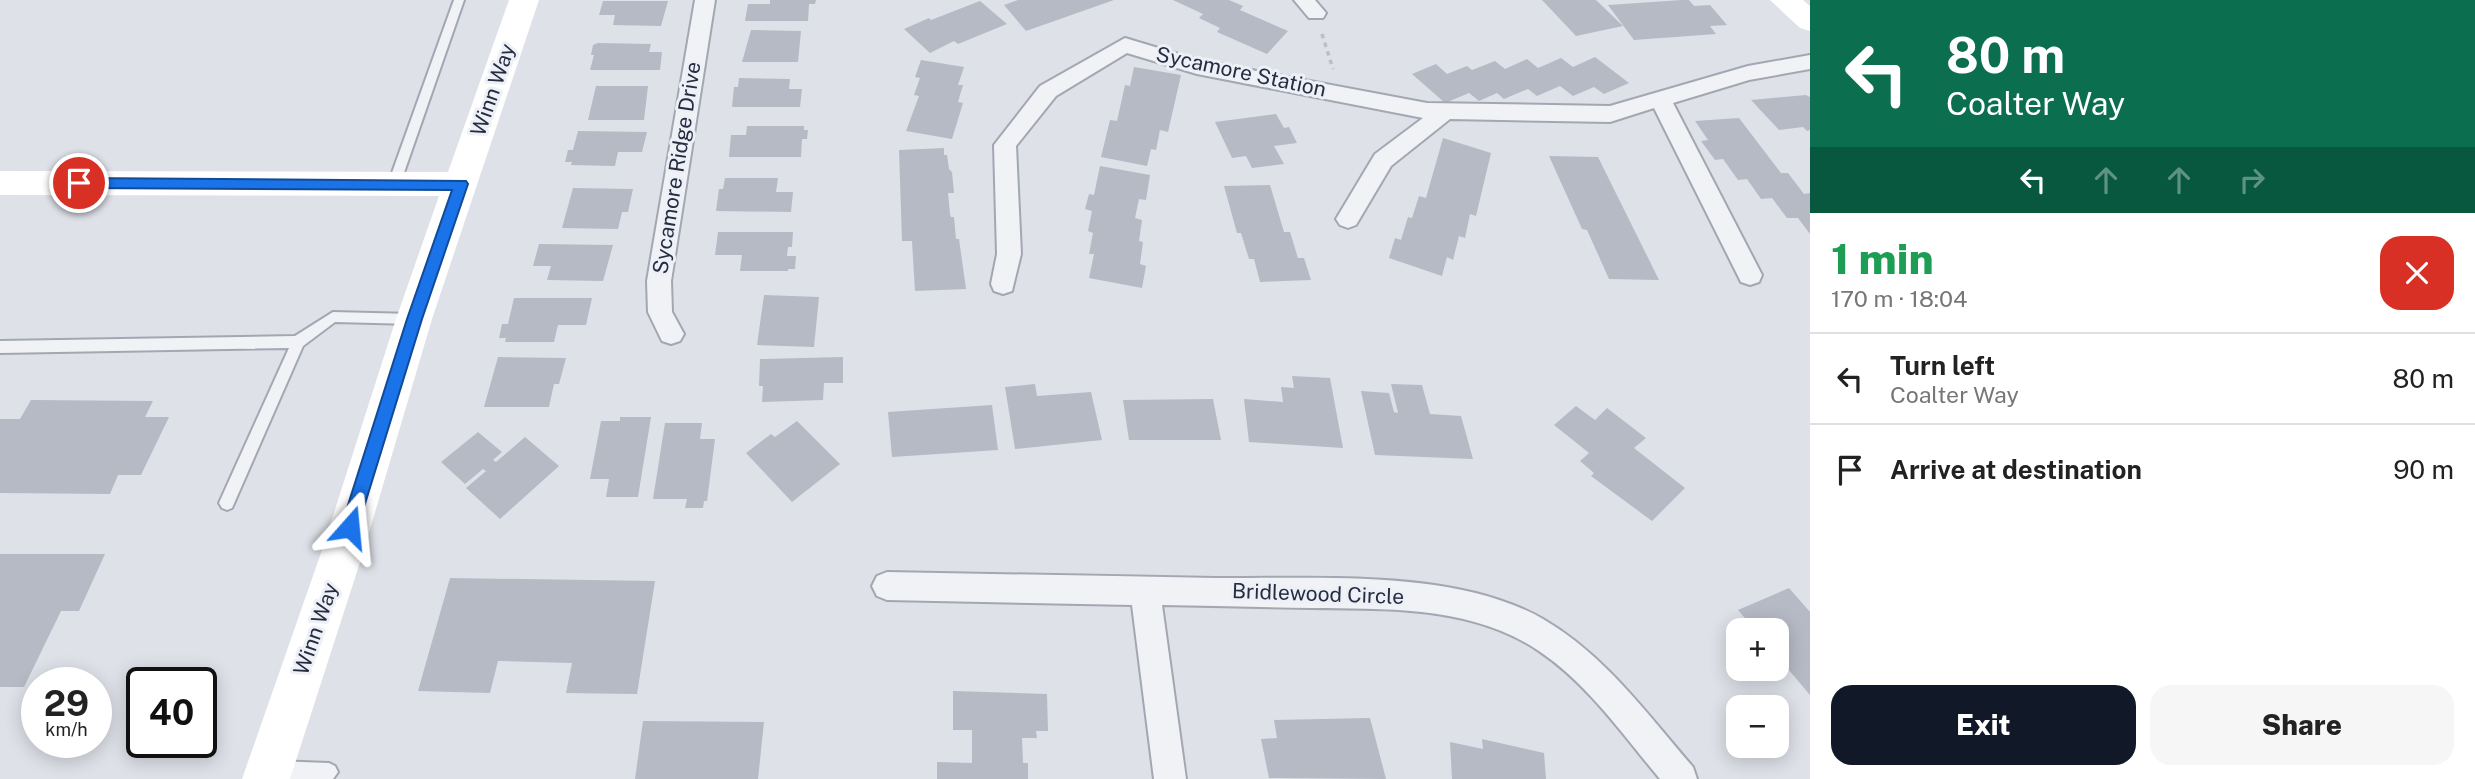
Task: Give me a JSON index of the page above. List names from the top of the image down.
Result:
{
  "streets": {
    "street": [
      "Sycamore Station",
      "Winn Way",
      "Sycamore Ridge Drive",
      "Bridlewood Circle"
    ]
  },
  "page": {
    "turn": ["80 m", "Coalter Way"],
    "heading": ["1 min", "170 m · 18:04"],
    "list": [
      {
        "name": "Turn left",
        "note": "Coalter Way",
        "value": "80 m"
      },
      {
        "name": "Arrive at destination",
        "value": "90 m"
      }
    ],
    "map_buttons": ["+", "−"],
    "speed": "29 km/h",
    "limit": "40",
    "buttons": ["Exit", "Share"]
  }
}
